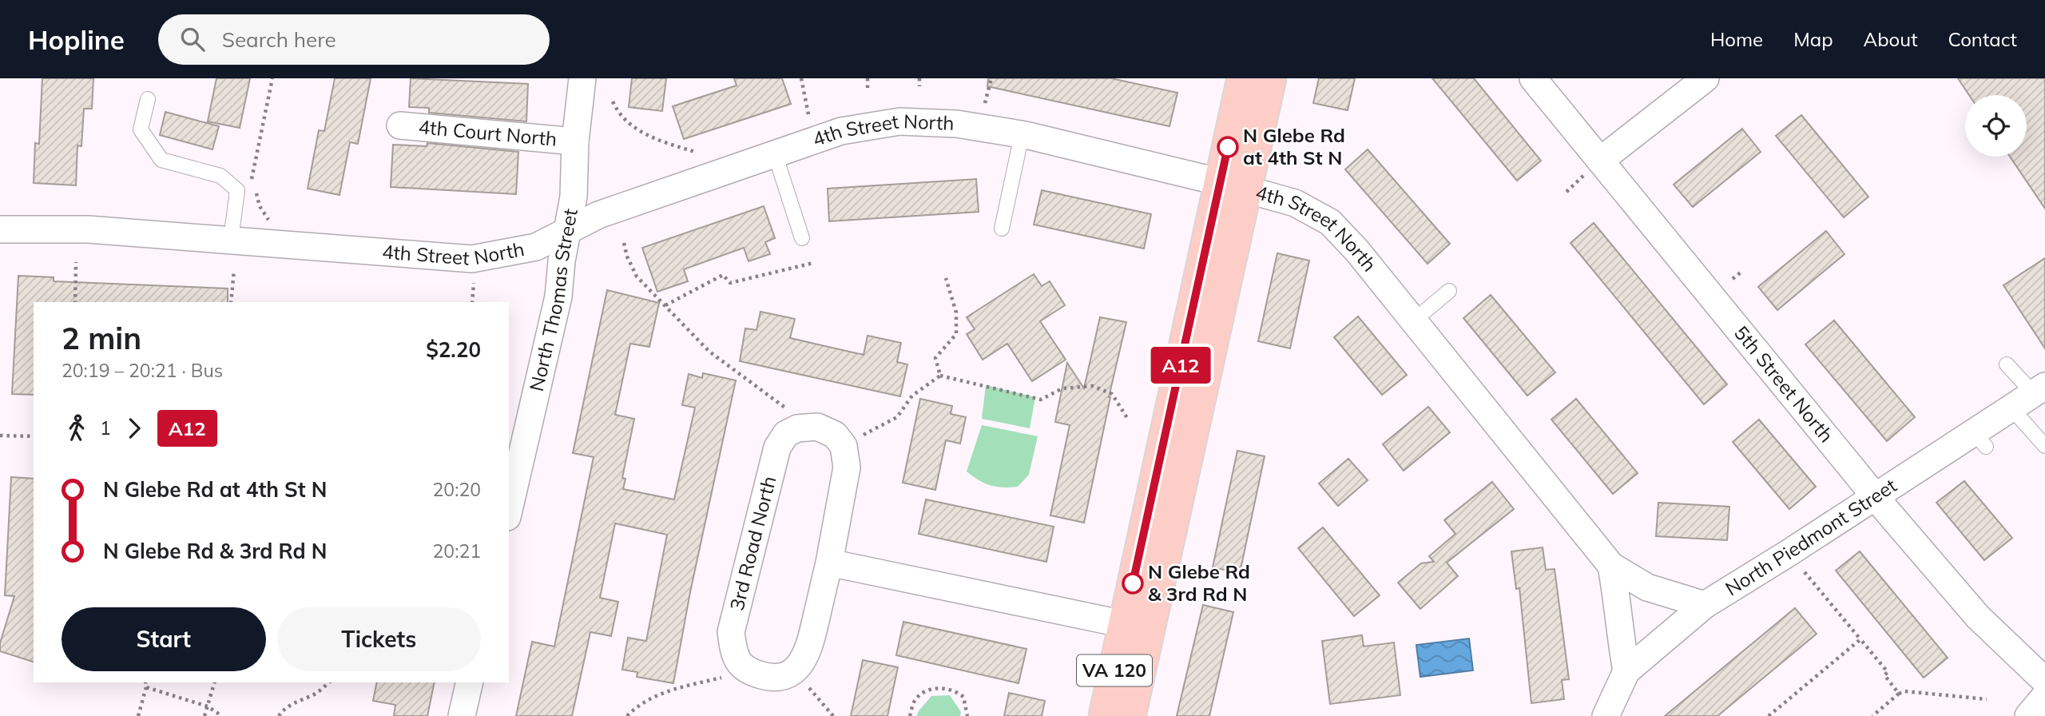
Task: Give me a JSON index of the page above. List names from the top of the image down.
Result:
{
  "streets": {
    "main road": ["VA 120"],
    "street": [
      "4th Court North",
      "4th Street North",
      "North Thomas Street",
      "5th Street North",
      "North Piedmont Street",
      "3rd Road North"
    ]
  },
  "crossings": [
    ["4th Court North", "North Thomas Street"],
    ["4th Street North", "North Thomas Street"],
    ["4th Street North", "North Piedmont Street"],
    ["4th Street North", "VA 120"],
    ["5th Street North", "North Piedmont Street"]
  ],
  "places": ["N Glebe Rd at 4th St N", "N Glebe Rd & 3rd Rd N"],
  "lines": ["bus line A12"],
  "page": {
    "header": "Hopline",
    "search": "Search here",
    "nav": [
      "Home",
      "Map",
      "About",
      "Contact"
    ],
    "on_map": "A12",
    "heading": ["2 min", "20:19 – 20:21 · Bus", "$2.20"],
    "legs": ["1", "A12"],
    "list": [
      {
        "name": "N Glebe Rd at 4th St N",
        "value": "20:20"
      },
      {
        "name": "N Glebe Rd & 3rd Rd N",
        "value": "20:21"
      }
    ],
    "buttons": ["Start", "Tickets"]
  }
}
